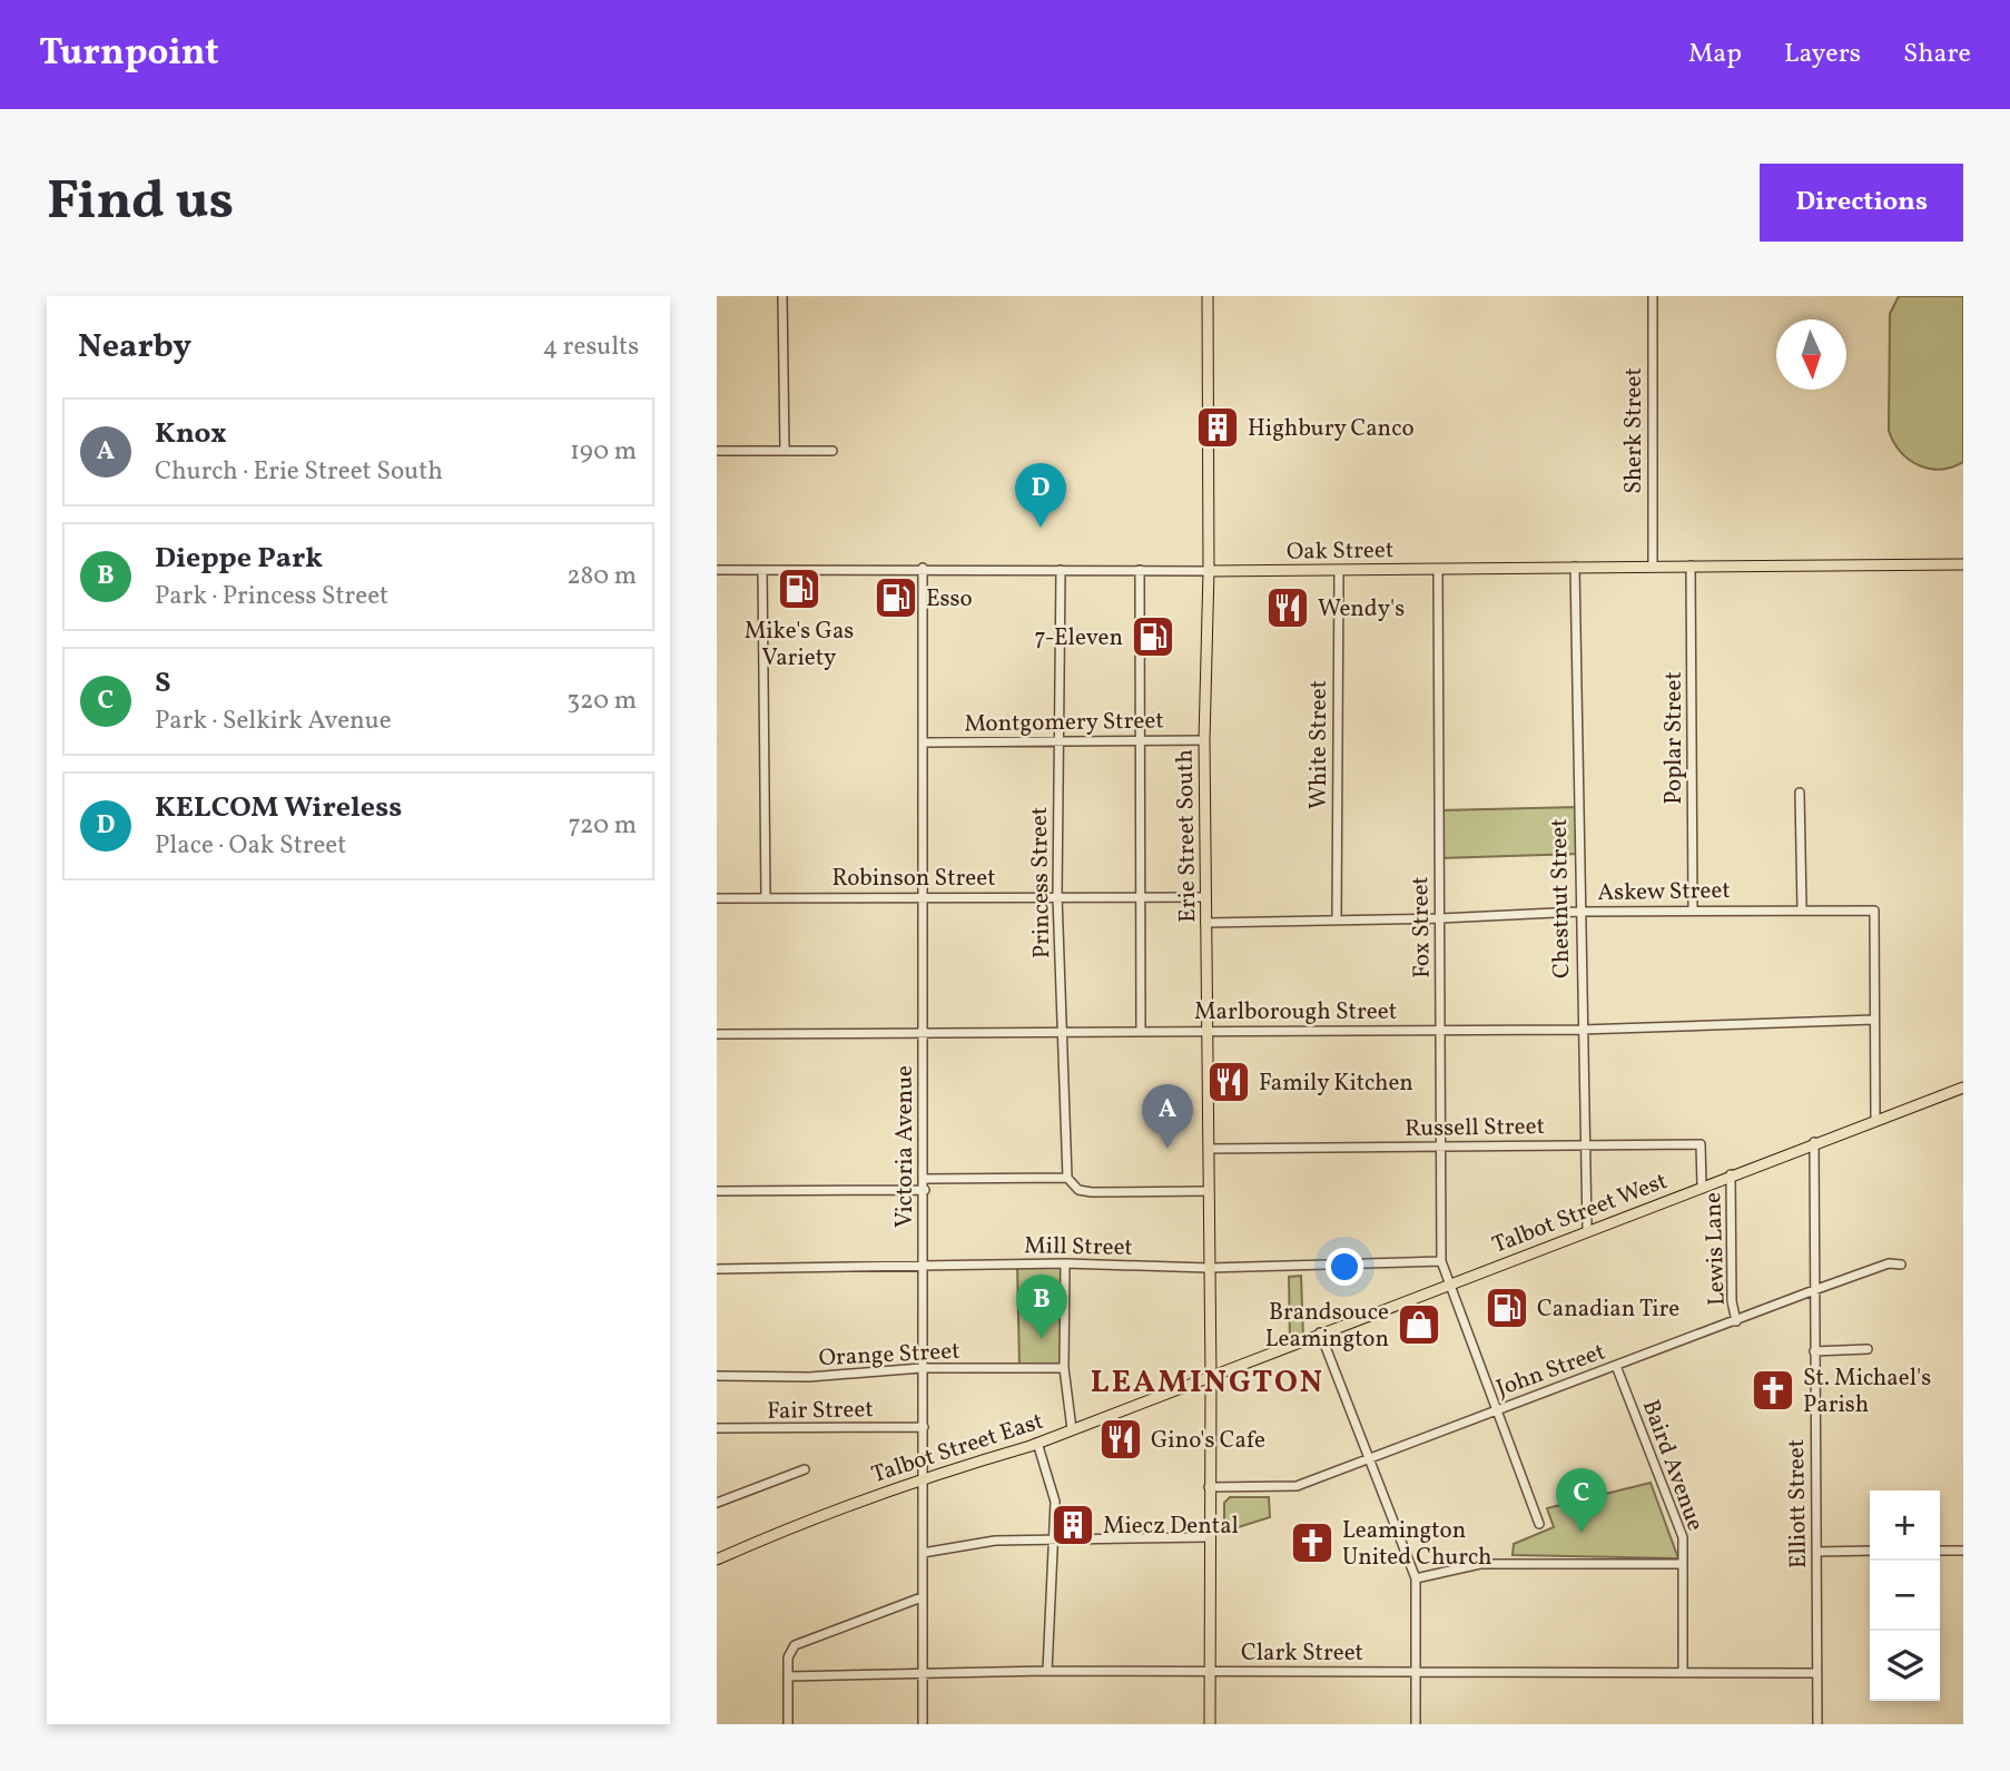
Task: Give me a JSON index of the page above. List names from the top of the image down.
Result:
{
  "streets": {
    "main road": [
      "Oak Street",
      "Erie Street South",
      "Talbot Street West",
      "Talbot Street East"
    ],
    "street": [
      "Sherk Street",
      "Montgomery Street",
      "Poplar Street",
      "White Street",
      "Robinson Street",
      "Princess Street",
      "Askew Street",
      "Chestnut Street",
      "Fox Street",
      "Marlborough Street",
      "Russell Street",
      "Victoria Avenue",
      "Mill Street",
      "Lewis Lane",
      "Orange Street",
      "John Street",
      "Fair Street",
      "Baird Avenue",
      "Elliott Street",
      "Clark Street"
    ]
  },
  "crossings": [
    ["Sherk Street", "Oak Street"],
    ["Oak Street", "Poplar Street"],
    ["Oak Street", "White Street"],
    ["Oak Street", "Erie Street South"],
    ["Oak Street", "Princess Street"],
    ["Oak Street", "Chestnut Street"],
    ["Oak Street", "Fox Street"],
    ["Oak Street", "Victoria Avenue"],
    ["Montgomery Street", "Erie Street South"],
    ["Montgomery Street", "Princess Street"],
    ["Montgomery Street", "Victoria Avenue"],
    ["Poplar Street", "Askew Street"],
    ["White Street", "Askew Street"],
    ["Erie Street South", "Robinson Street"],
    ["Erie Street South", "Askew Street"],
    ["Erie Street South", "Marlborough Street"],
    ["Erie Street South", "Russell Street"],
    ["Erie Street South", "Talbot Street West"],
    ["Erie Street South", "Mill Street"],
    ["Erie Street South", "John Street"],
    ["Erie Street South", "Talbot Street East"],
    ["Erie Street South", "Clark Street"],
    ["Robinson Street", "Princess Street"],
    ["Robinson Street", "Victoria Avenue"],
    ["Princess Street", "Marlborough Street"],
    ["Askew Street", "Chestnut Street"],
    ["Askew Street", "Fox Street"],
    ["Askew Street", "Marlborough Street"],
    ["Chestnut Street", "Marlborough Street"],
    ["Chestnut Street", "Russell Street"],
    ["Chestnut Street", "Talbot Street West"],
    ["Fox Street", "Marlborough Street"],
    ["Fox Street", "Russell Street"],
    ["Fox Street", "Talbot Street West"],
    ["Fox Street", "Mill Street"],
    ["Fox Street", "John Street"],
    ["Marlborough Street", "Victoria Avenue"],
    ["Russell Street", "Talbot Street West"],
    ["Victoria Avenue", "Mill Street"],
    ["Victoria Avenue", "Orange Street"],
    ["Victoria Avenue", "Fair Street"],
    ["Victoria Avenue", "Talbot Street East"],
    ["Victoria Avenue", "Clark Street"],
    ["Talbot Street West", "Lewis Lane"],
    ["Talbot Street West", "Talbot Street East"],
    ["Talbot Street West", "Elliott Street"],
    ["Lewis Lane", "John Street"],
    ["John Street", "Baird Avenue"],
    ["John Street", "Elliott Street"],
    ["Baird Avenue", "Clark Street"],
    ["Elliott Street", "Clark Street"]
  ],
  "districts": ["LEAMINGTON"],
  "places": {
    "building": ["Highbury Canco", "Miecz Dental"],
    "fuel station": [
      "Mike's Gas Variety",
      "Esso",
      "7-Eleven",
      "Canadian Tire"
    ],
    "restaurant": ["Wendy's", "Family Kitchen", "Gino's Cafe"],
    "shop": ["Brandsouce Leamington"],
    "church": ["St. Michael's Parish", "Leamington United Church"]
  },
  "north": "bottom",
  "page": {
    "header": "Turnpoint",
    "nav": ["Map", "Layers", "Share"],
    "buttons": "Directions",
    "title": "Find us",
    "heading": ["Nearby", "4 results"],
    "list": [
      {
        "mark": "A",
        "name": "Knox",
        "note": "Church · Erie Street South",
        "value": "190 m"
      },
      {
        "mark": "B",
        "name": "Dieppe Park",
        "note": "Park · Princess Street",
        "value": "280 m"
      },
      {
        "mark": "C",
        "name": "S",
        "note": "Park · Selkirk Avenue",
        "value": "320 m"
      },
      {
        "mark": "D",
        "name": "KELCOM Wireless",
        "note": "Place · Oak Street",
        "value": "720 m"
      }
    ],
    "pins": [
      "D",
      "A",
      "B",
      "C"
    ],
    "map_buttons": ["+", "−"]
  }
}
